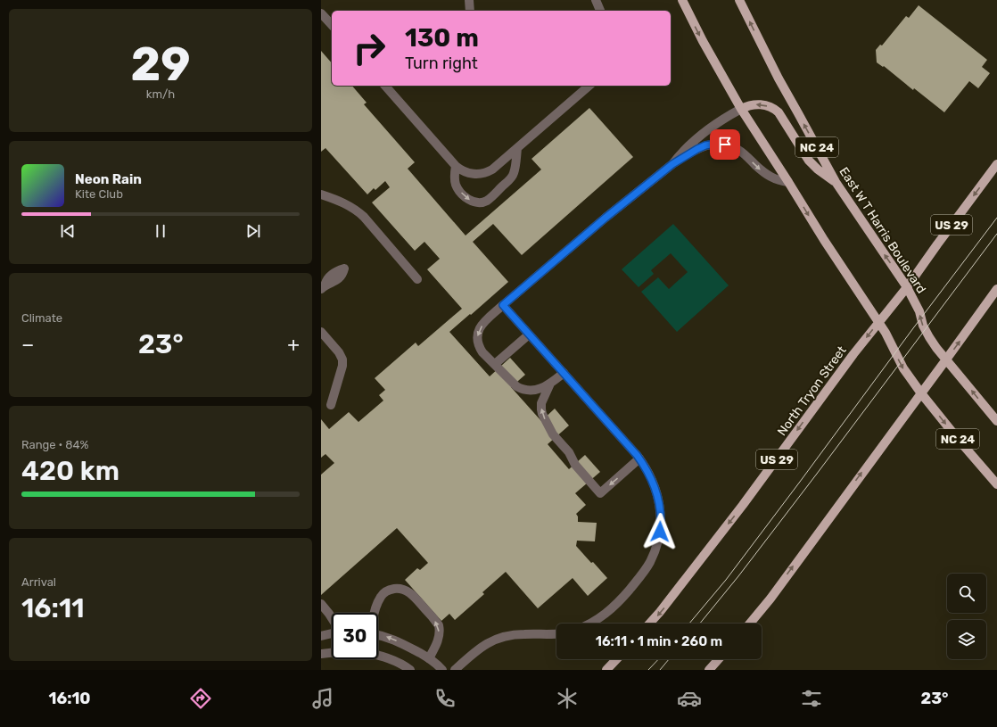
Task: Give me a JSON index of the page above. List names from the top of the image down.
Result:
{
  "streets": {
    "main road": [
      "NC 24",
      "US 29",
      "East W T Harris Boulevard",
      "North Tryon Street"
    ]
  },
  "crossings": [
    ["NC 24", "East W T Harris Boulevard"],
    ["NC 24", "North Tryon Street"],
    ["East W T Harris Boulevard", "North Tryon Street"]
  ],
  "page": {
    "tile": [
      ["29", "km/h"],
      "Climate",
      ["Range · 84%", "420 km"],
      ["Arrival", "16:11"]
    ],
    "turn": ["130 m", "Turn right"],
    "song": ["Neon Rain", "Kite Club"],
    "heat": ["−", "23°", "+"],
    "limit": "30",
    "trip": "16:11 · 1 min · 260 m",
    "tabs": ["16:10", "23°"]
  }
}
